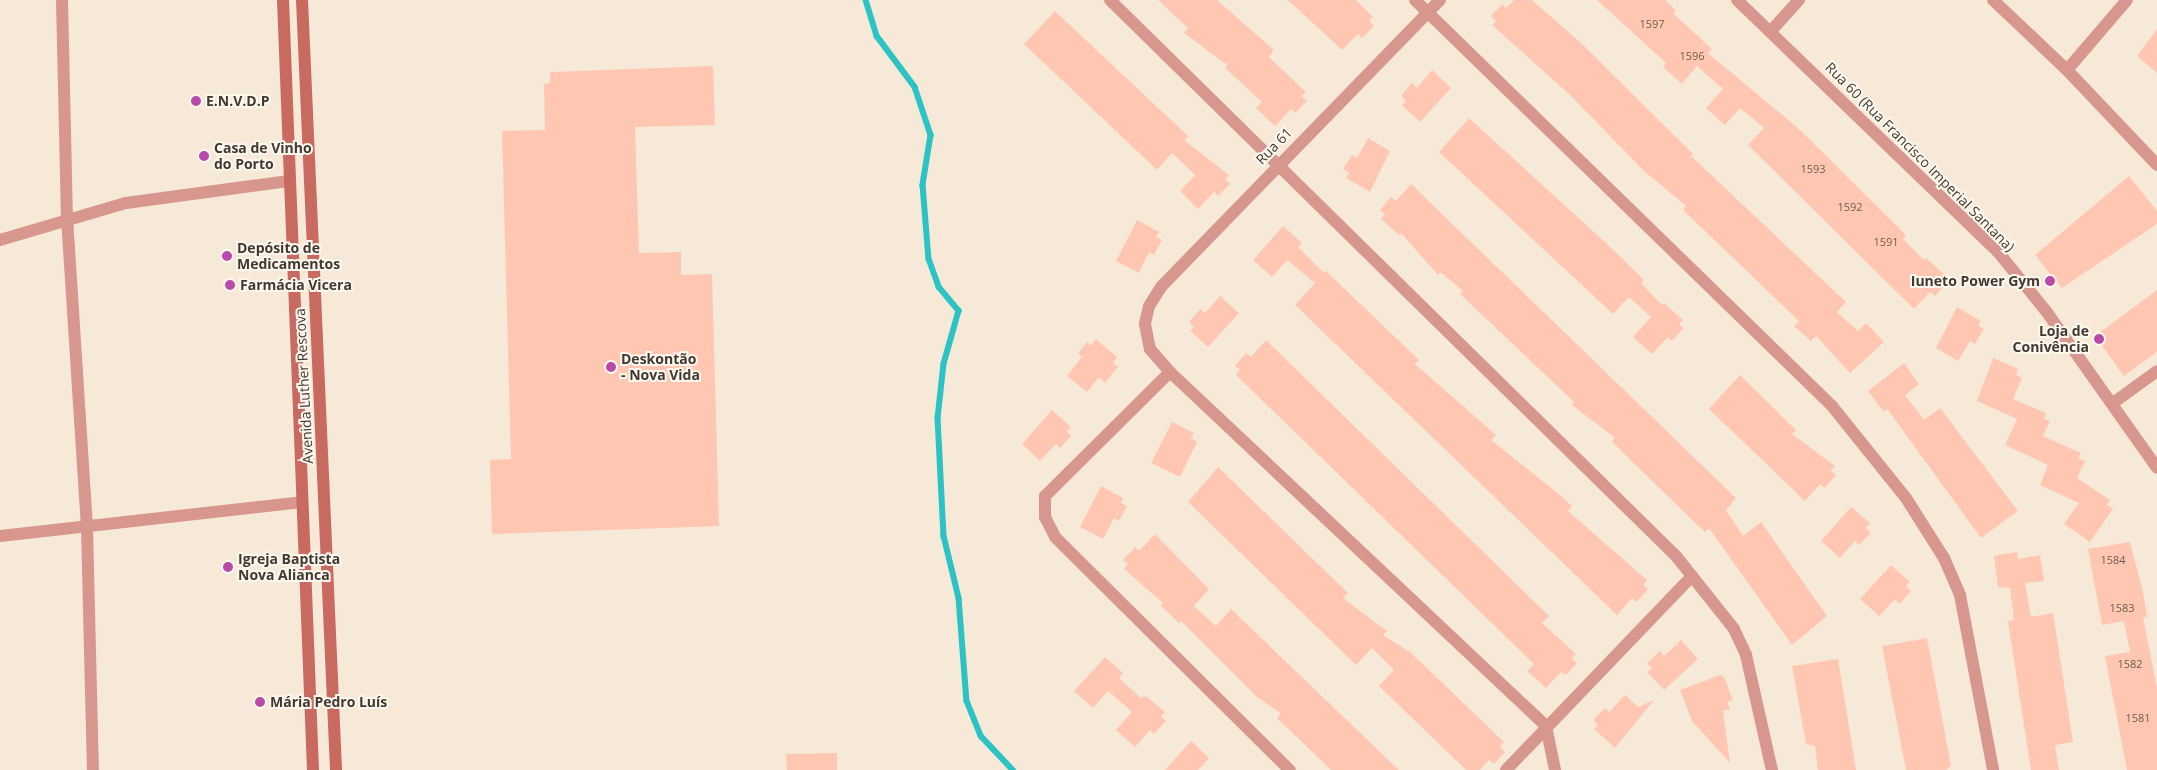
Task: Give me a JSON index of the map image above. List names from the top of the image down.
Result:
{
  "streets": {
    "main road": ["Avenida Luther Rescova"],
    "street": ["Rua 61", "Rua 60 (Rua Francisco Imperial Santana)"]
  },
  "places": [
    "E.N.V.D.P",
    "Casa de Vinho do Porto",
    "Depósito de Medicamentos",
    "Iuneto Power Gym",
    "Farmácia Vicera",
    "Loja de Conivência",
    "Deskontão - Nova Vida",
    "Igreja Baptista Nova Alianca",
    "Mária Pedro Luís"
  ],
  "house_numbers": [
    "1597",
    "1596",
    "1593",
    "1592",
    "1591",
    "1584",
    "1583",
    "1582",
    "1581"
  ]
}
